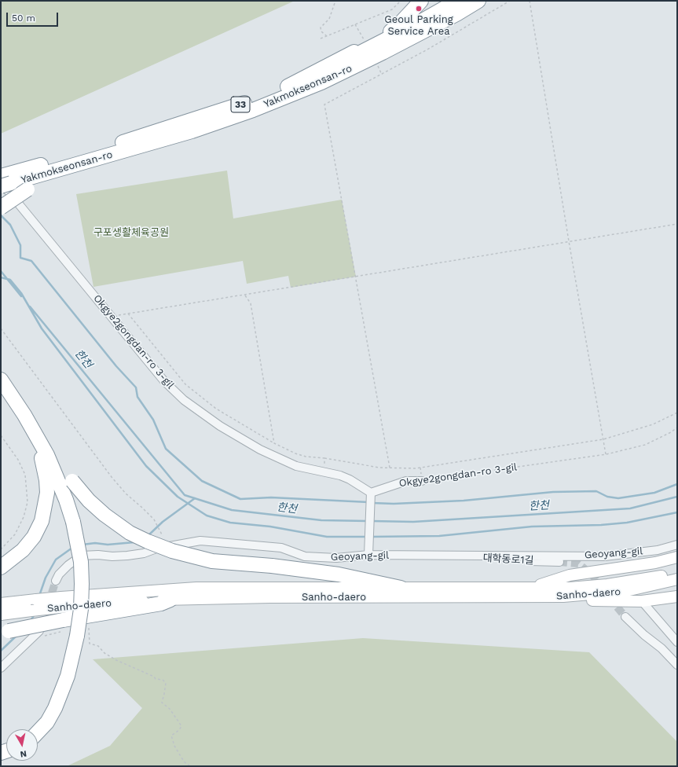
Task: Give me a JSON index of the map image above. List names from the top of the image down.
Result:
{
  "streets": {
    "highway": ["Yakmokseonsan-ro", "33"],
    "street": [
      "Okgye2gongdan-ro 3-gil",
      "Geoyang-gil",
      "대학동로1길",
      "Sanho-daero"
    ]
  },
  "crossings": [
    ["Yakmokseonsan-ro", "Okgye2gongdan-ro 3-gil"],
    ["Geoyang-gil", "대학동로1길"]
  ],
  "water": ["한천"],
  "parks": ["구포생활체육공원"],
  "places": ["Geoul Parking Service Area"],
  "scale_bar": "50 m",
  "north": "bottom"
}
